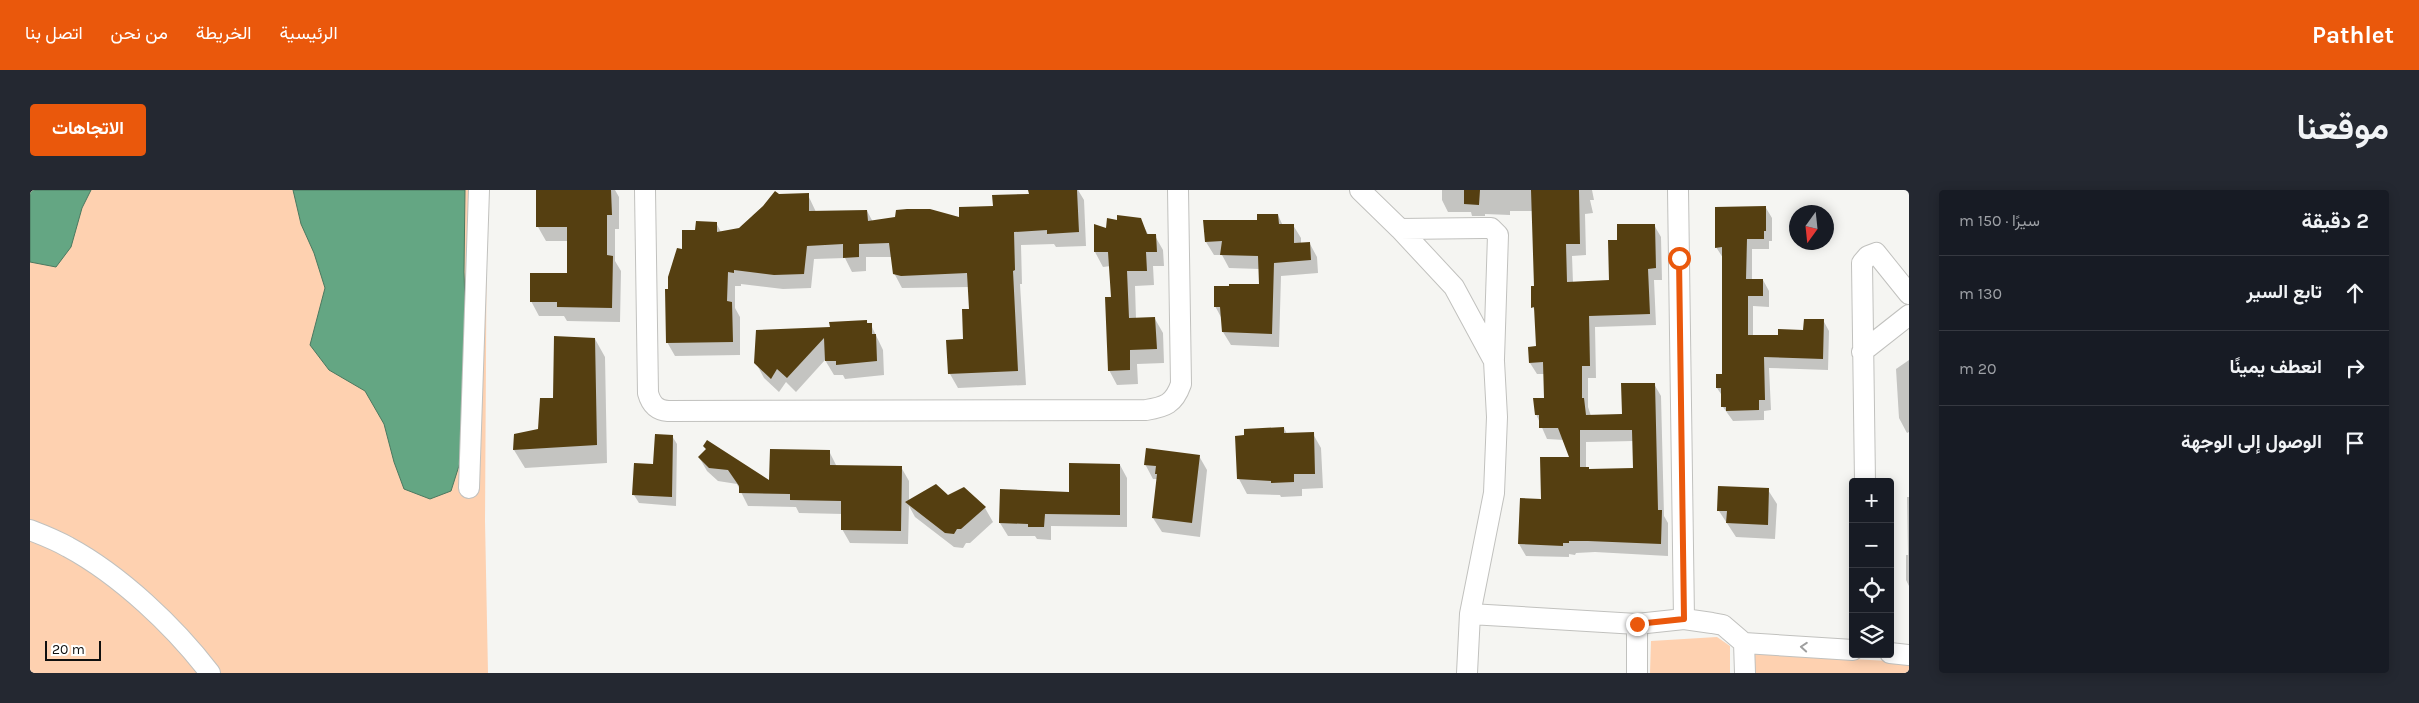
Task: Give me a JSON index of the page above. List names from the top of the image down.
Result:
{
  "scale_bar": "20 m",
  "north": "bottom",
  "page": {
    "header": "Pathlet",
    "nav": [
      "الرئيسية",
      "الخريطة",
      "من نحن",
      "اتصل بنا"
    ],
    "title": "موقعنا",
    "buttons": "الاتجاهات",
    "heading": ["2 دقيقة", "سيرًا · 150 m"],
    "list": [
      ["تابع السير", "130 m"],
      ["انعطف يمينًا", "20 m"],
      "الوصول إلى الوجهة"
    ],
    "map_buttons": ["+", "−"],
    "scale": "20 m"
  }
}
